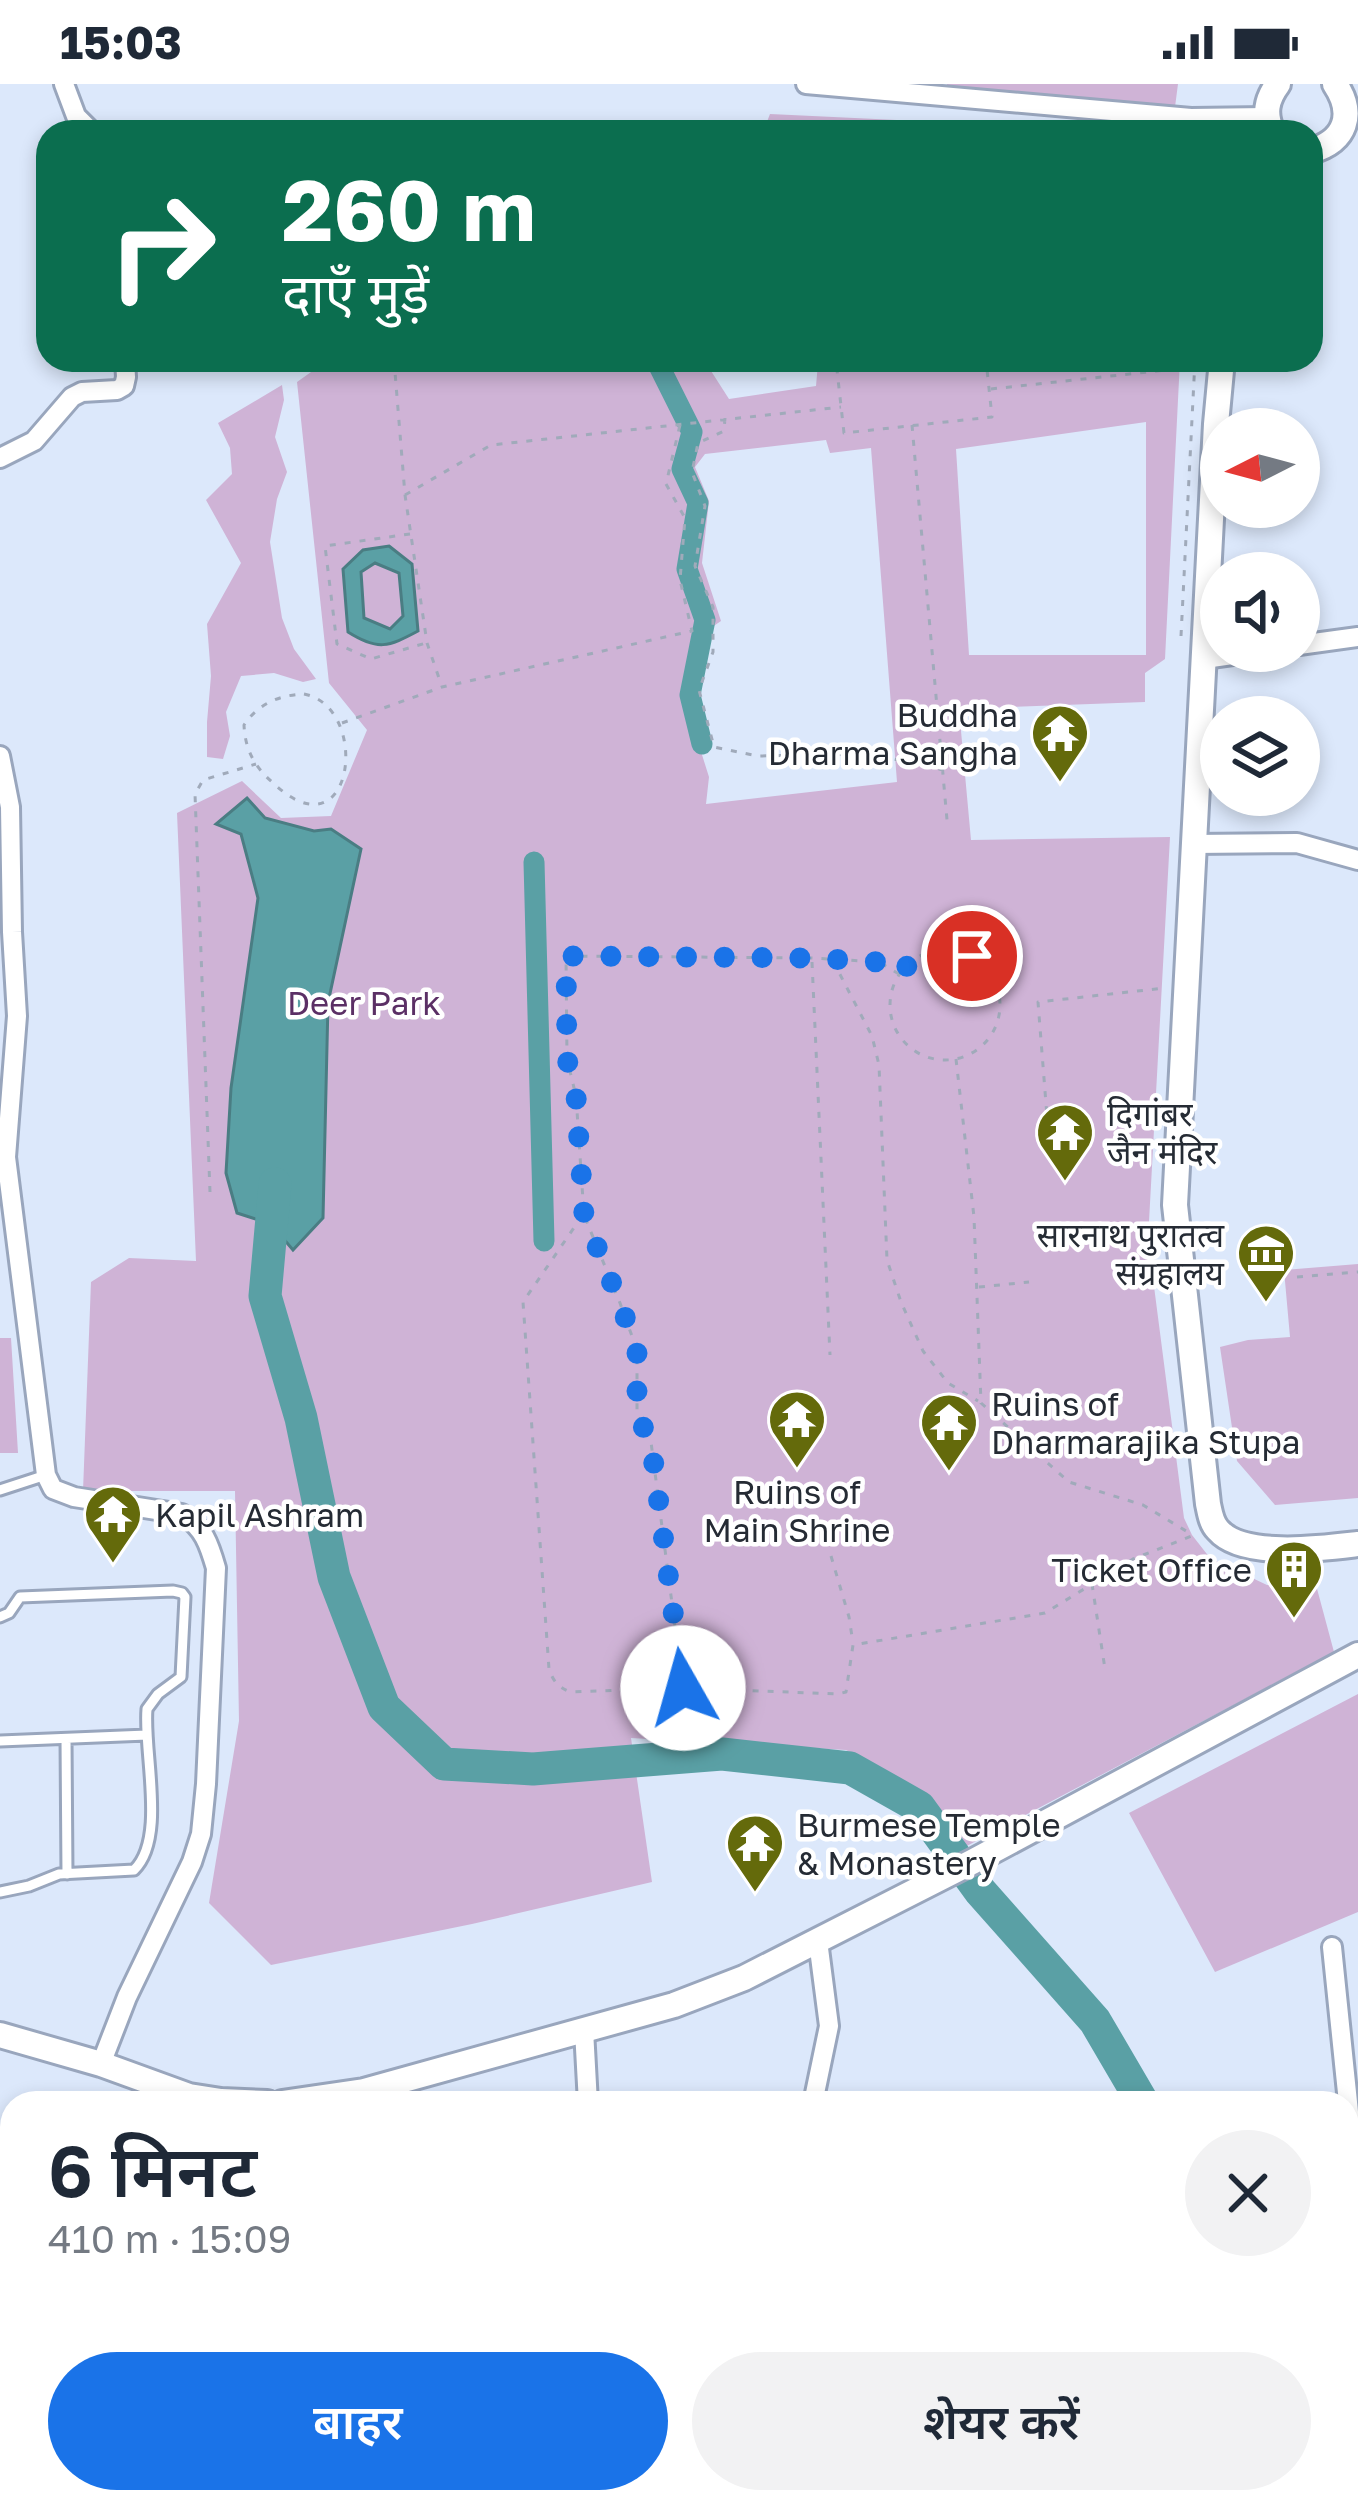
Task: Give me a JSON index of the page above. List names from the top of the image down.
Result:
{
  "parks": ["Deer Park"],
  "places": {
    "temple": [
      "Buddha Dharma Sangha",
      "दिगांबर जैन मंदिर",
      "Ruins of Main Shrine",
      "Ruins of Dharmarajika Stupa",
      "Kapil Ashram",
      "Burmese Temple & Monastery"
    ],
    "museum": ["सारनाथ पुरातत्व संग्रहालय"],
    "building": ["Ticket Office"]
  },
  "north": "left",
  "page": {
    "status": "15:03",
    "turn": ["260 m", "दाएँ मुड़ें"],
    "heading": ["6 मिनट", "410 m · 15:09"],
    "buttons": ["बाहर", "शेयर करें"]
  }
}
